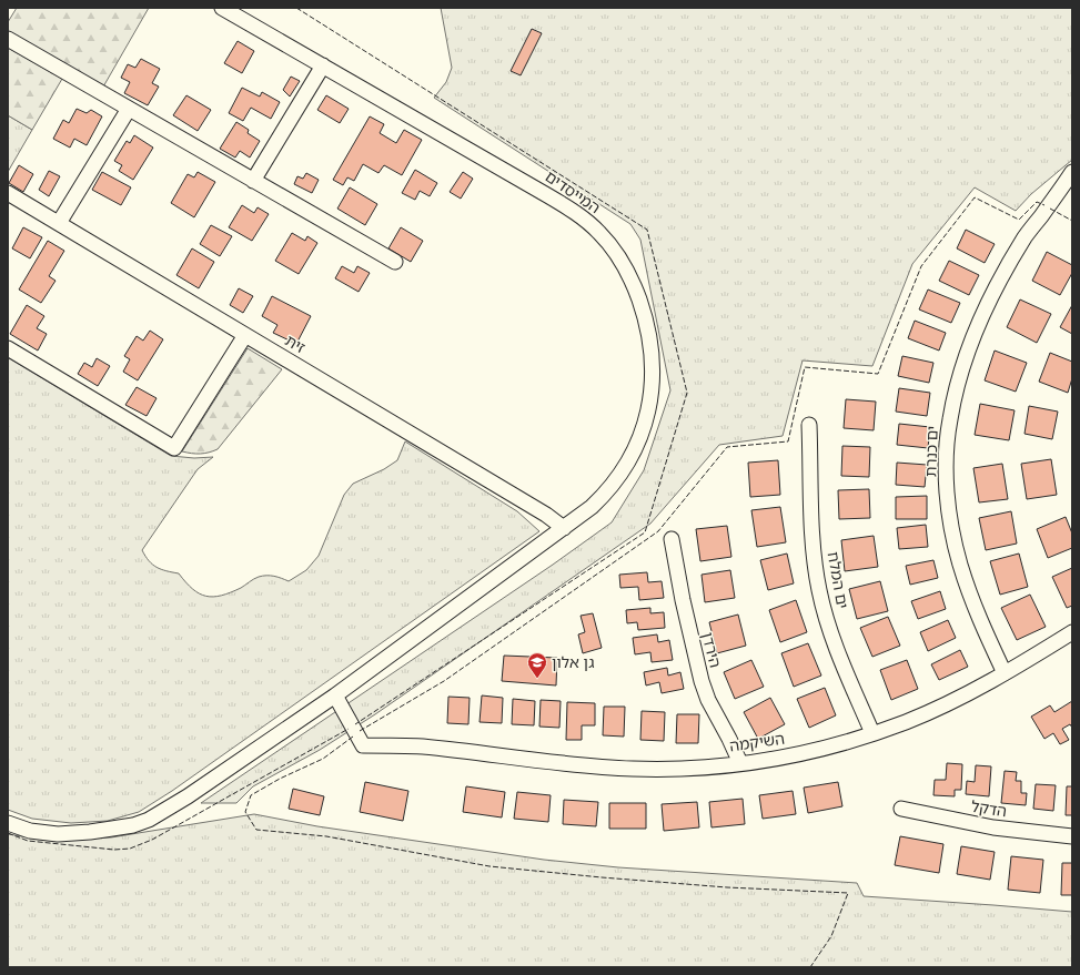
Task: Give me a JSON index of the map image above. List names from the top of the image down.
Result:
{
  "streets": {
    "street": [
      "המייסדים",
      "זית",
      "ים כנרת",
      "ים המלח",
      "הירדן",
      "השיקמה",
      "הדקל"
    ]
  },
  "crossings": [
    ["המייסדים", "זית"],
    ["המייסדים", "השיקמה"],
    ["ים כנרת", "השיקמה"],
    ["ים המלח", "השיקמה"],
    ["הירדן", "השיקמה"]
  ],
  "places": {
    "school or university": ["גן אלון"]
  }
}
